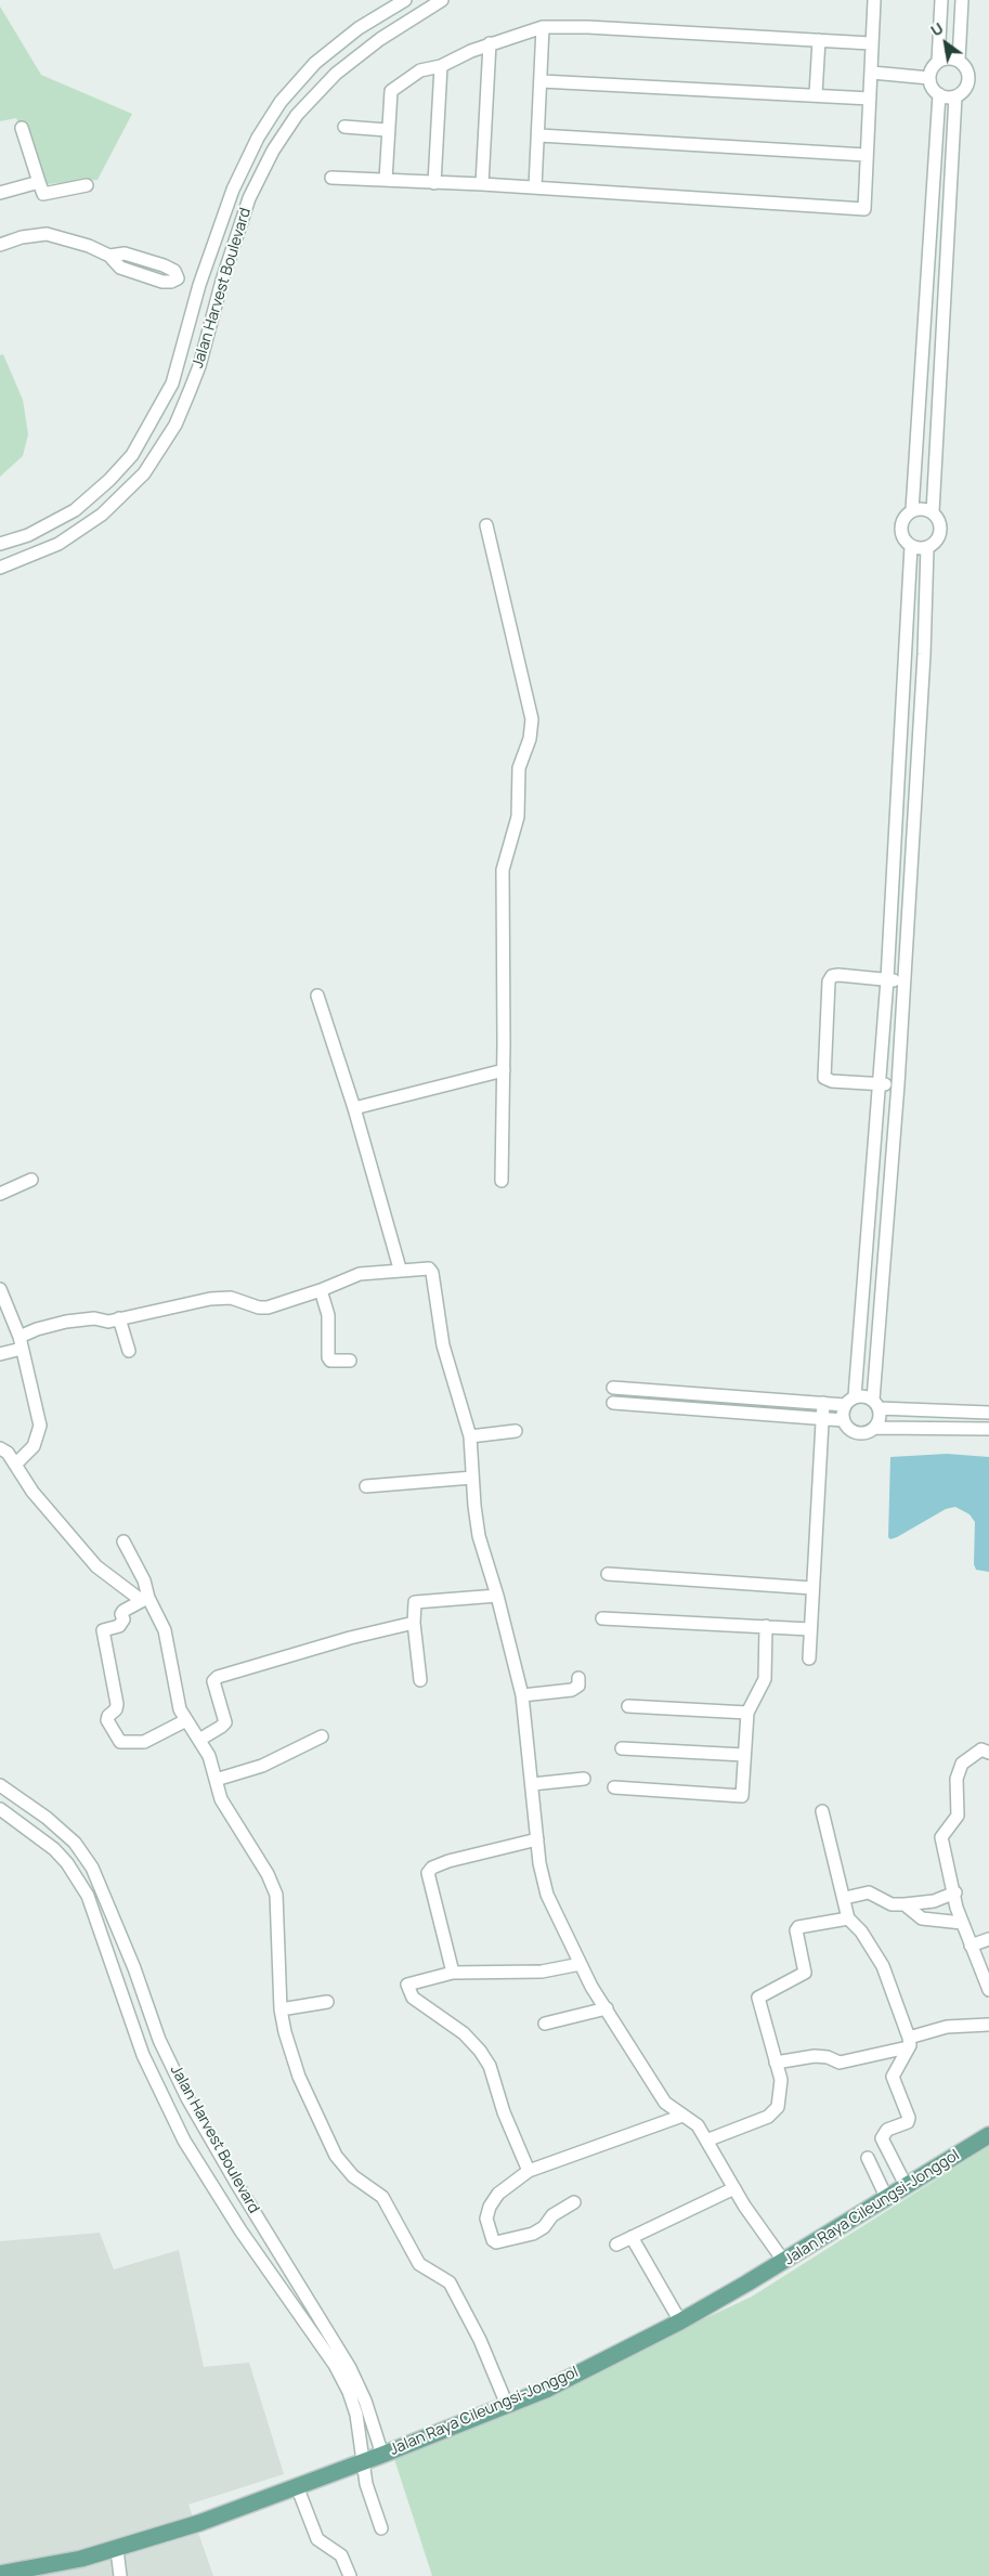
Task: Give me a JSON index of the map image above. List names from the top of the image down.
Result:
{
  "streets": {
    "main road": ["Jalan Raya Cileungsi-Jonggol"],
    "street": ["Jalan Harvest Boulevard"]
  },
  "crossings": [
    ["Jalan Harvest Boulevard", "Jalan Raya Cileungsi-Jonggol"]
  ],
  "north": "top left"
}
